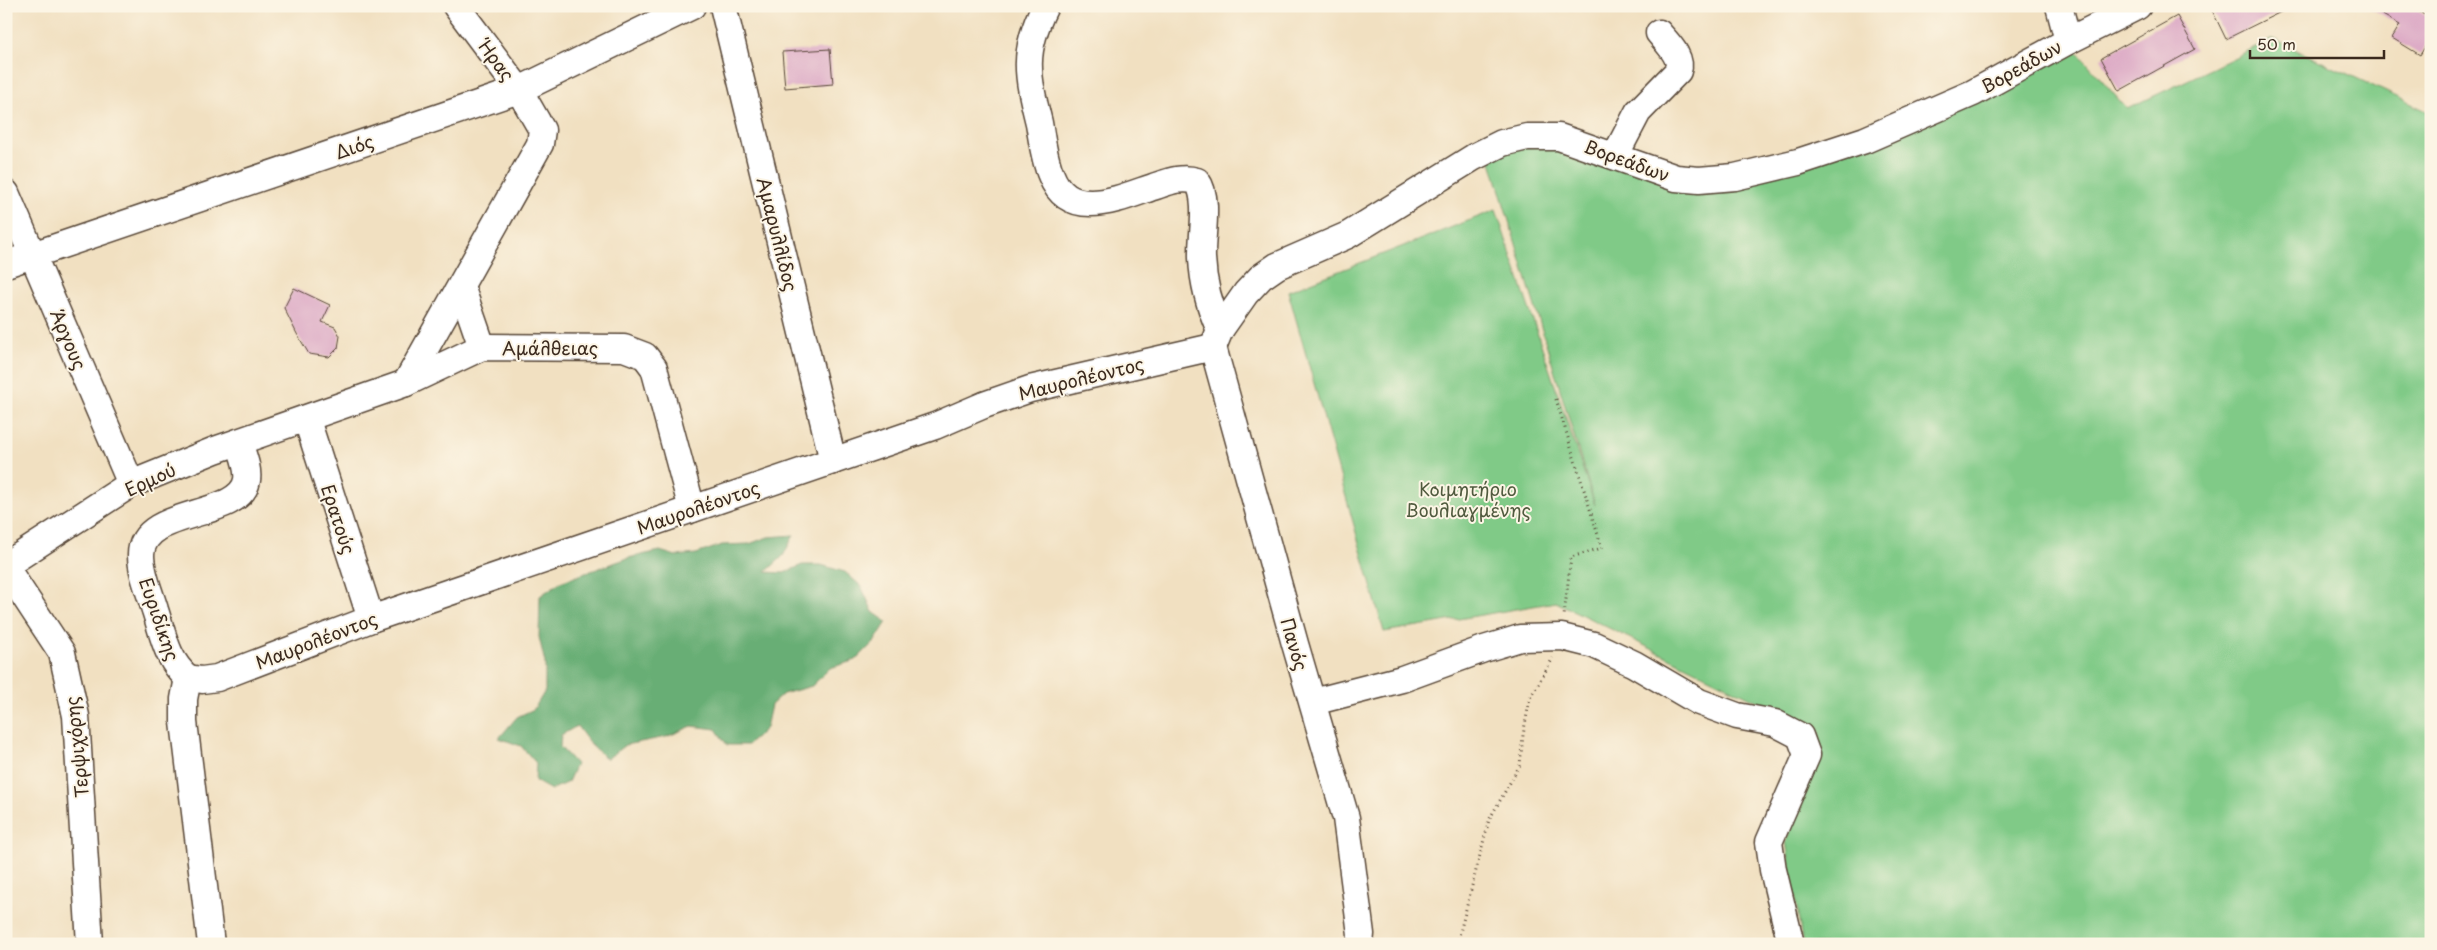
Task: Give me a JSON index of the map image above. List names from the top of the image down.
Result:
{
  "streets": {
    "street": [
      "Ήρας",
      "Βορεάδων",
      "Διός",
      "Αμαρυλλίδος",
      "Άργους",
      "Αμάλθειας",
      "Μαυρολέοντος",
      "Ερμού",
      "Ερατούς",
      "Ευριδίκης",
      "Πανός",
      "Τερψιχόρης"
    ]
  },
  "crossings": [
    ["Ήρας", "Διός"],
    ["Ήρας", "Αμάλθειας"],
    ["Βορεάδων", "Μαυρολέοντος"],
    ["Βορεάδων", "Πανός"],
    ["Διός", "Άργους"],
    ["Αμαρυλλίδος", "Μαυρολέοντος"],
    ["Άργους", "Ερμού"],
    ["Αμάλθειας", "Μαυρολέοντος"],
    ["Αμάλθειας", "Ερμού"],
    ["Αμάλθειας", "Ερατούς"],
    ["Μαυρολέοντος", "Ερατούς"],
    ["Μαυρολέοντος", "Ευριδίκης"],
    ["Μαυρολέοντος", "Πανός"],
    ["Ερμού", "Ερατούς"],
    ["Ερμού", "Ευριδίκης"],
    ["Ερμού", "Τερψιχόρης"]
  ],
  "parks": ["Κοιμητήριο Βουλιαγμένης"],
  "scale_bar": "50 m"
}
